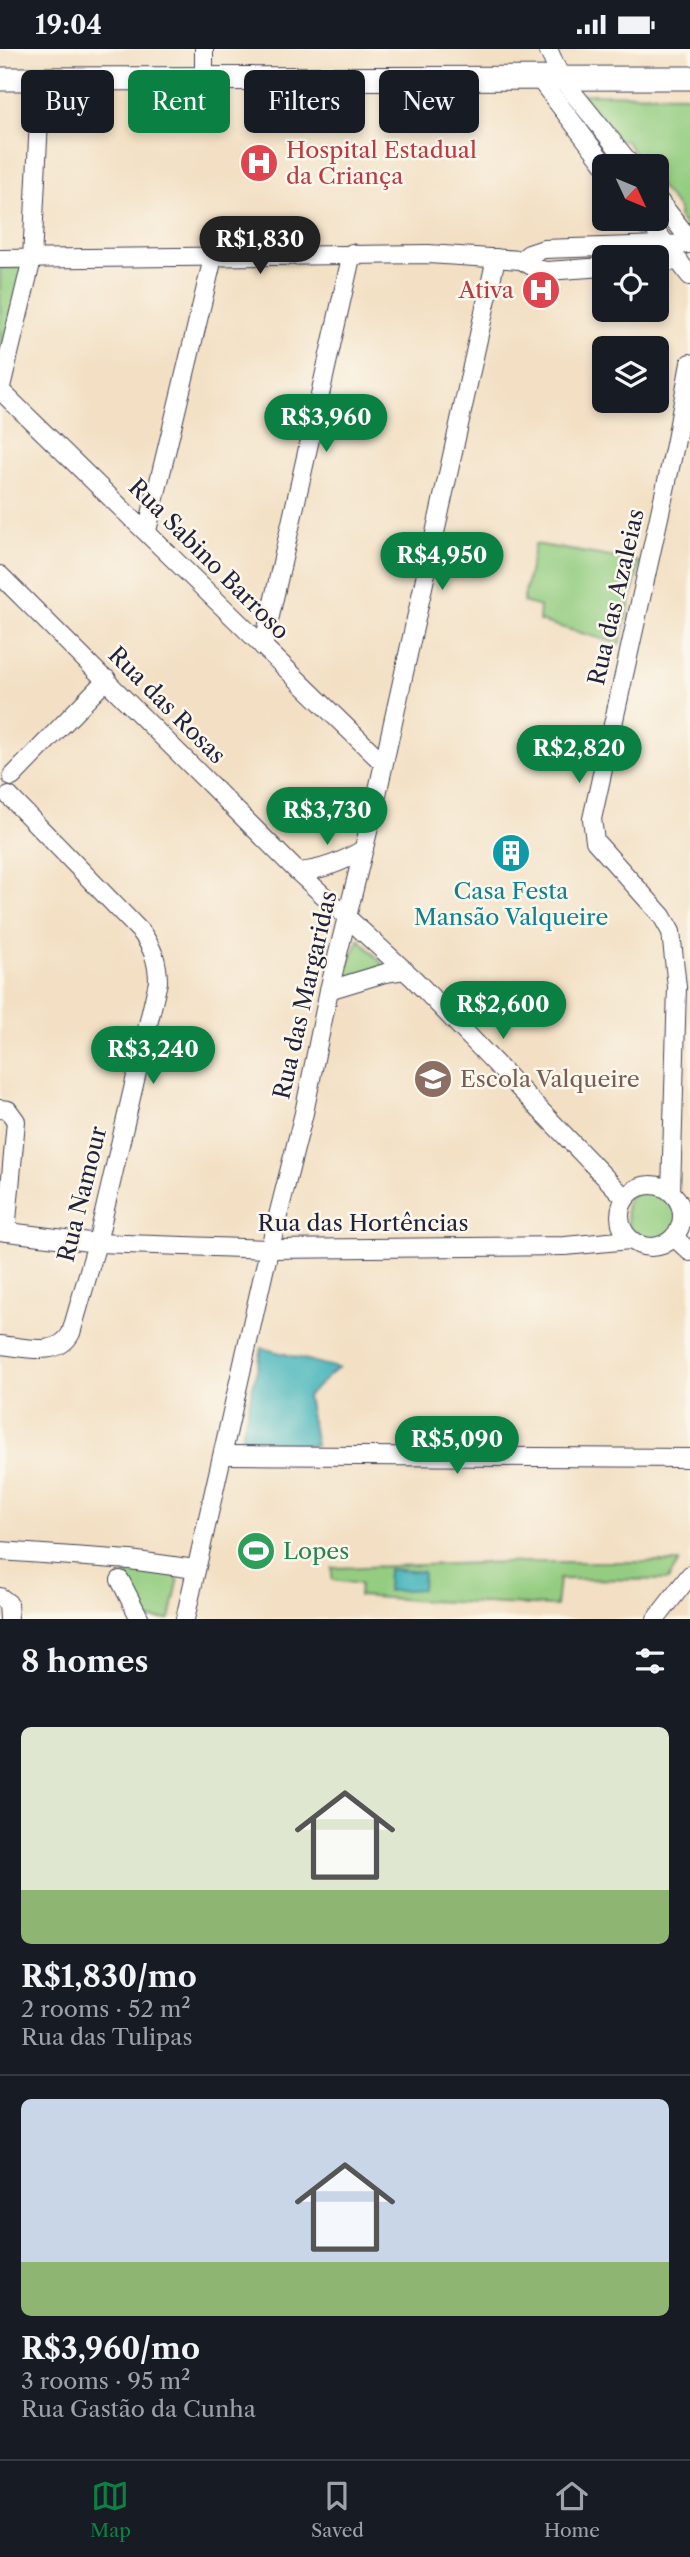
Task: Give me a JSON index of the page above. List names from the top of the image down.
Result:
{
  "streets": {
    "street": [
      "Rua Sabino Barroso",
      "Rua das Azaleias",
      "Rua das Rosas",
      "Rua das Margaridas",
      "Rua Namour",
      "Rua das Hortências"
    ]
  },
  "crossings": [
    ["Rua Sabino Barroso", "Rua das Margaridas"],
    ["Rua das Azaleias", "Rua das Rosas"],
    ["Rua das Azaleias", "Rua das Hortências"],
    ["Rua das Rosas", "Rua das Margaridas"],
    ["Rua das Rosas", "Rua das Hortências"],
    ["Rua das Margaridas", "Rua das Hortências"],
    ["Rua Namour", "Rua das Hortências"]
  ],
  "places": {
    "hospital": ["Hospital Estadual da Criança", "Ativa"],
    "building": ["Casa Festa Mansão Valqueire"],
    "school or university": ["Escola Valqueire"],
    "sports": ["Lopes"]
  },
  "north": "bottom right",
  "page": {
    "status": "19:04",
    "chip": [
      "Buy",
      "Rent",
      "Filters",
      "New"
    ],
    "price": [
      "R$1,830",
      "R$3,960",
      "R$4,950",
      "R$2,820",
      "R$3,730",
      "R$2,600",
      "R$3,240",
      "R$5,090"
    ],
    "heading": "8 homes",
    "list": [
      {
        "name": "R$1,830/mo",
        "note": "2 rooms · 52 m² · Rua das Tulipas"
      },
      {
        "name": "R$3,960/mo",
        "note": "3 rooms · 95 m² · Rua Gastão da Cunha"
      }
    ],
    "tabs": ["Map", "Saved", "Home"]
  }
}
